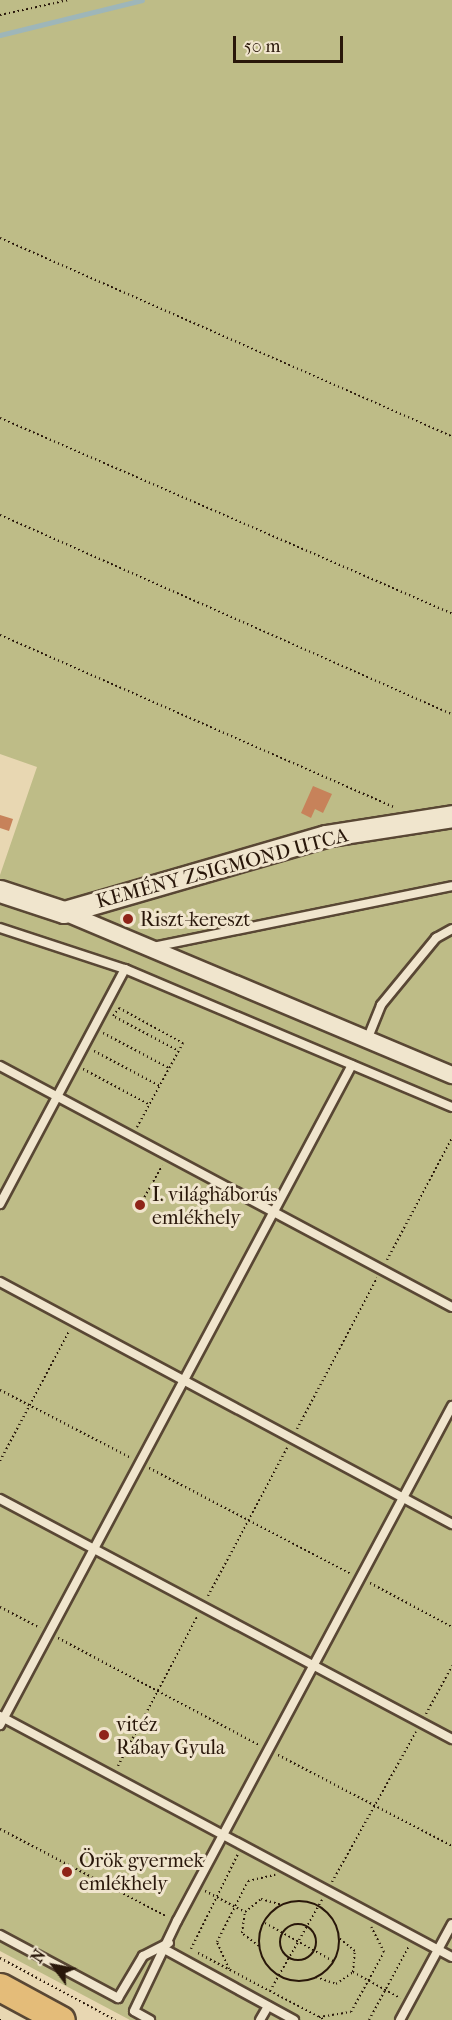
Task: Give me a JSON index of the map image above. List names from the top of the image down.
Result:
{
  "streets": {
    "street": ["KEMÉNY ZSIGMOND UTCA"]
  },
  "places": [
    "Riszt-kereszt",
    "I. világháborús emlékhely",
    "vitéz Rábay Gyula",
    "Örök gyermek emlékhely"
  ],
  "scale_bar": "50 m",
  "north": "top left"
}
